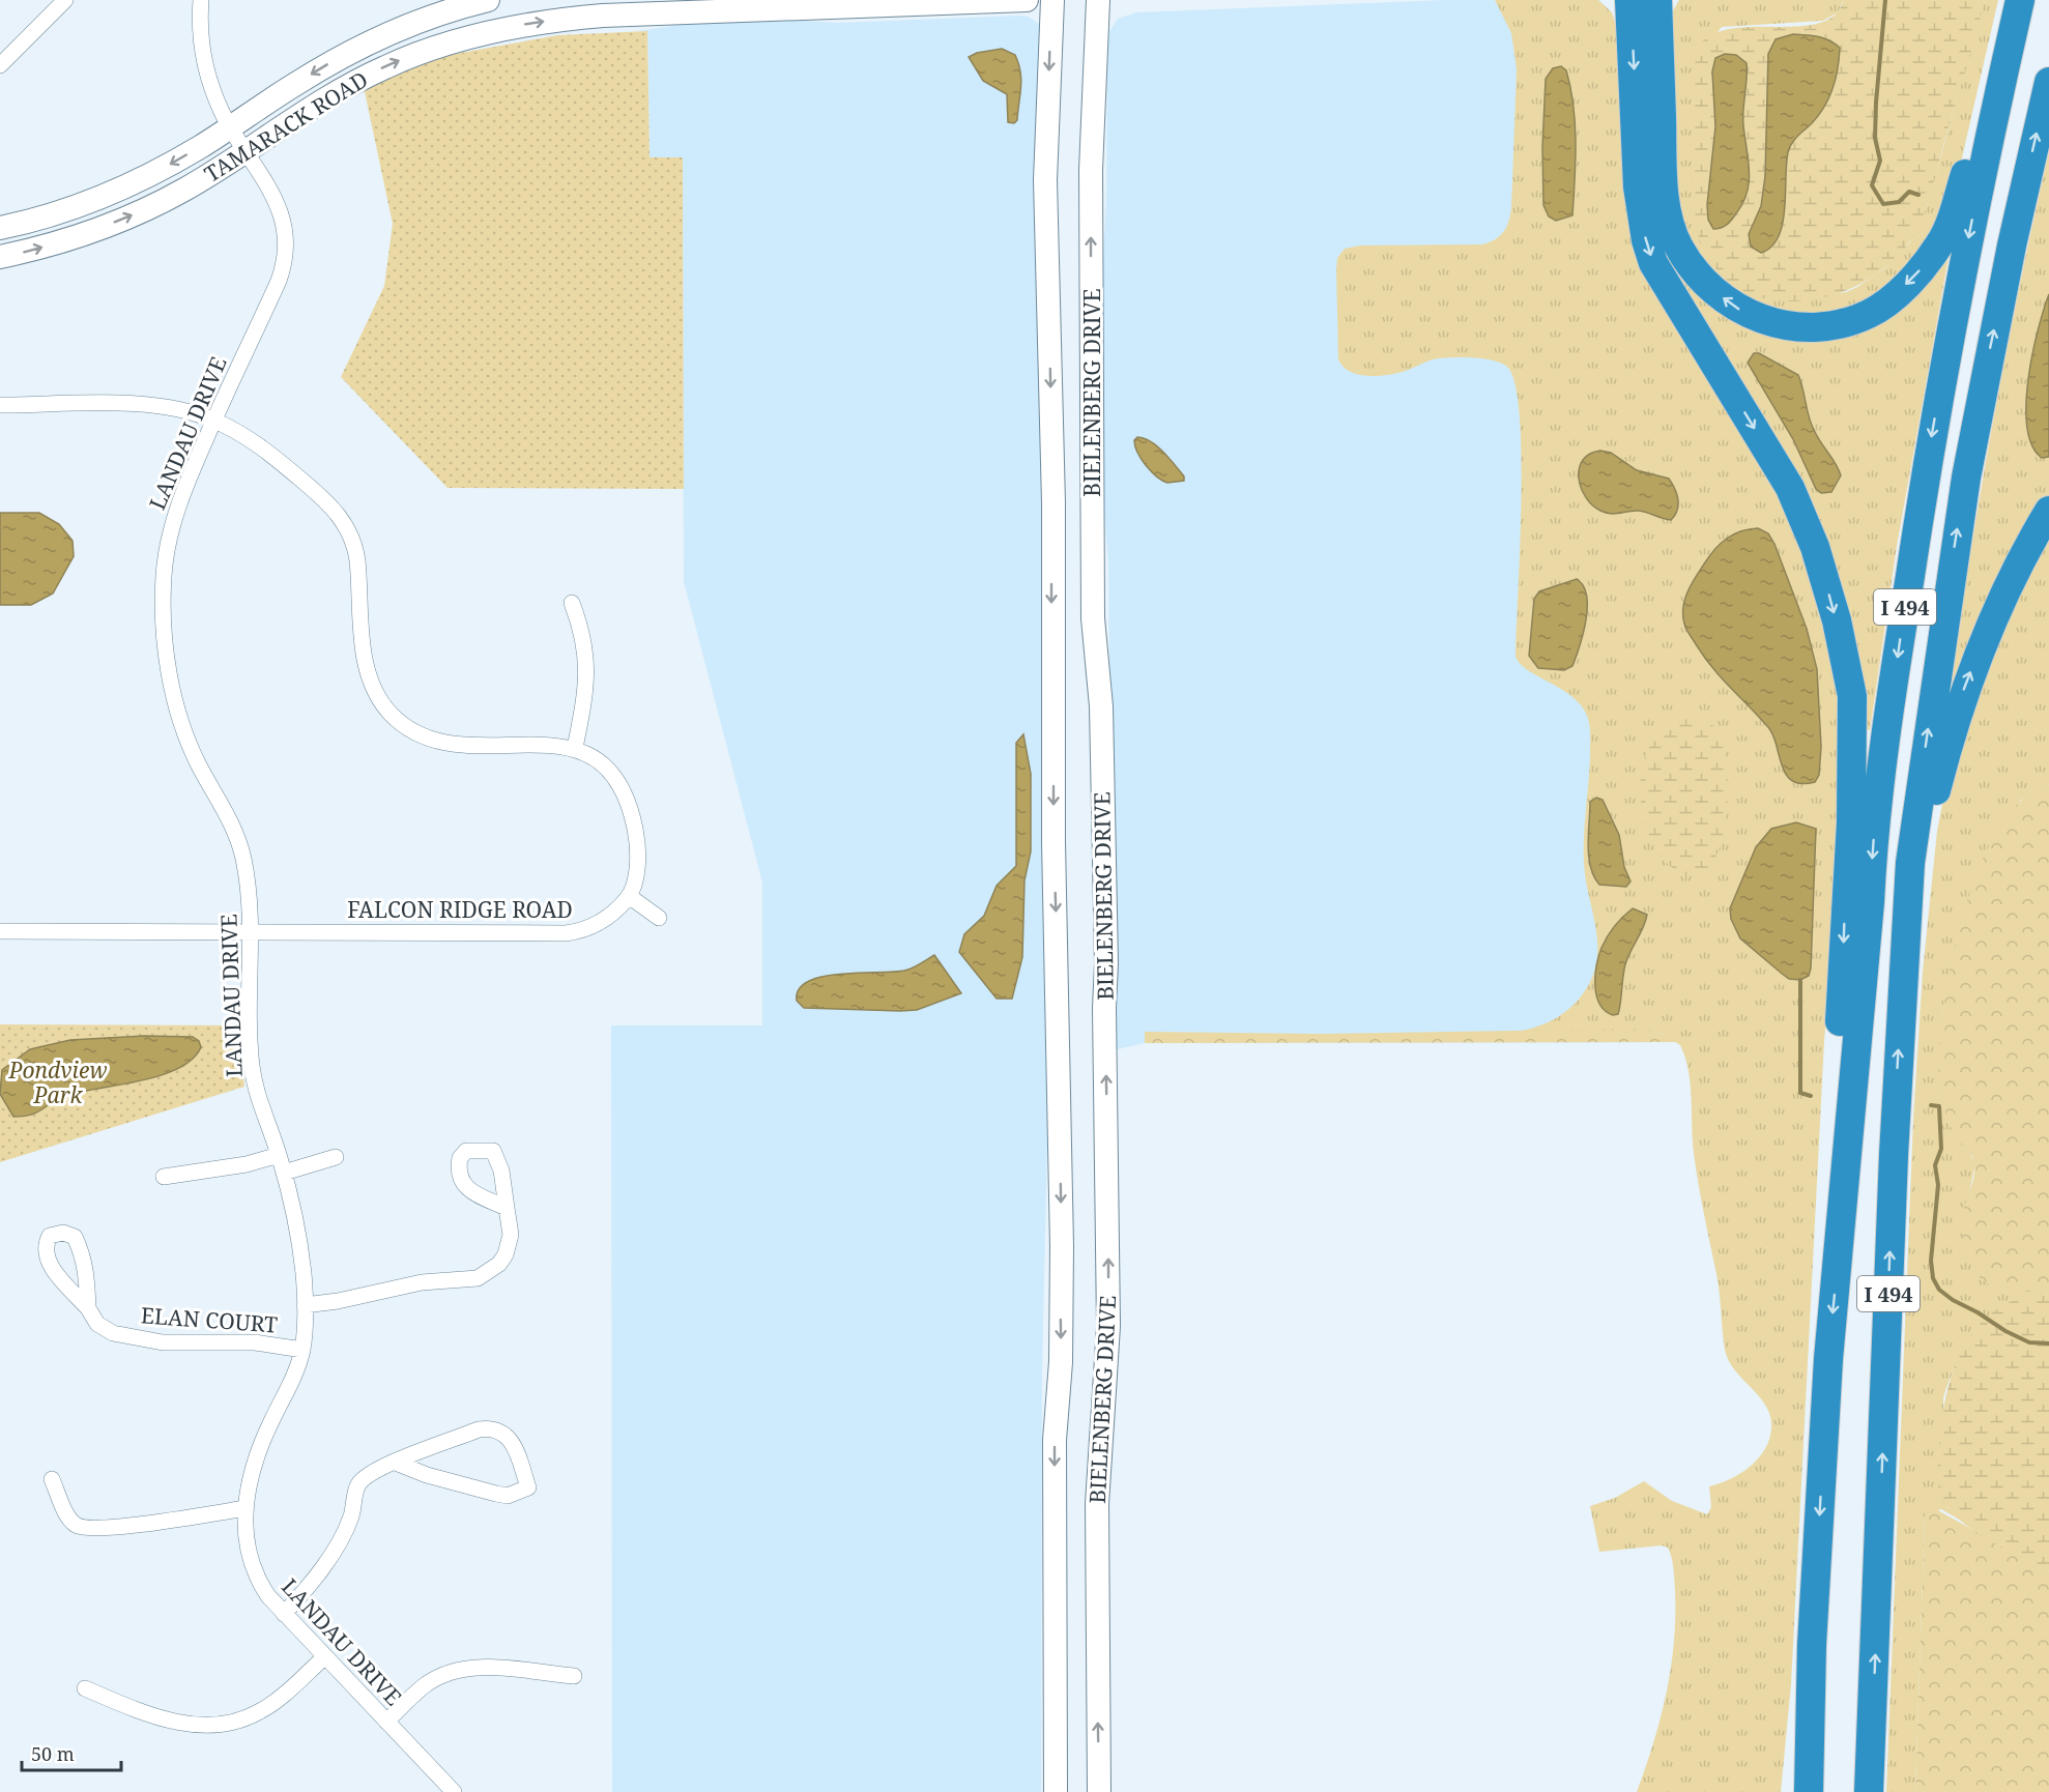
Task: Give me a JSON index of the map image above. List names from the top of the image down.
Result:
{
  "streets": {
    "highway": ["I 494"],
    "street": [
      "TAMARACK ROAD",
      "BIELENBERG DRIVE",
      "LANDAU DRIVE",
      "FALCON RIDGE ROAD",
      "ELAN COURT"
    ]
  },
  "crossings": [
    ["TAMARACK ROAD", "LANDAU DRIVE"],
    ["LANDAU DRIVE", "FALCON RIDGE ROAD"],
    ["LANDAU DRIVE", "ELAN COURT"]
  ],
  "parks": ["Pondview Park"],
  "scale_bar": "50 m"
}
